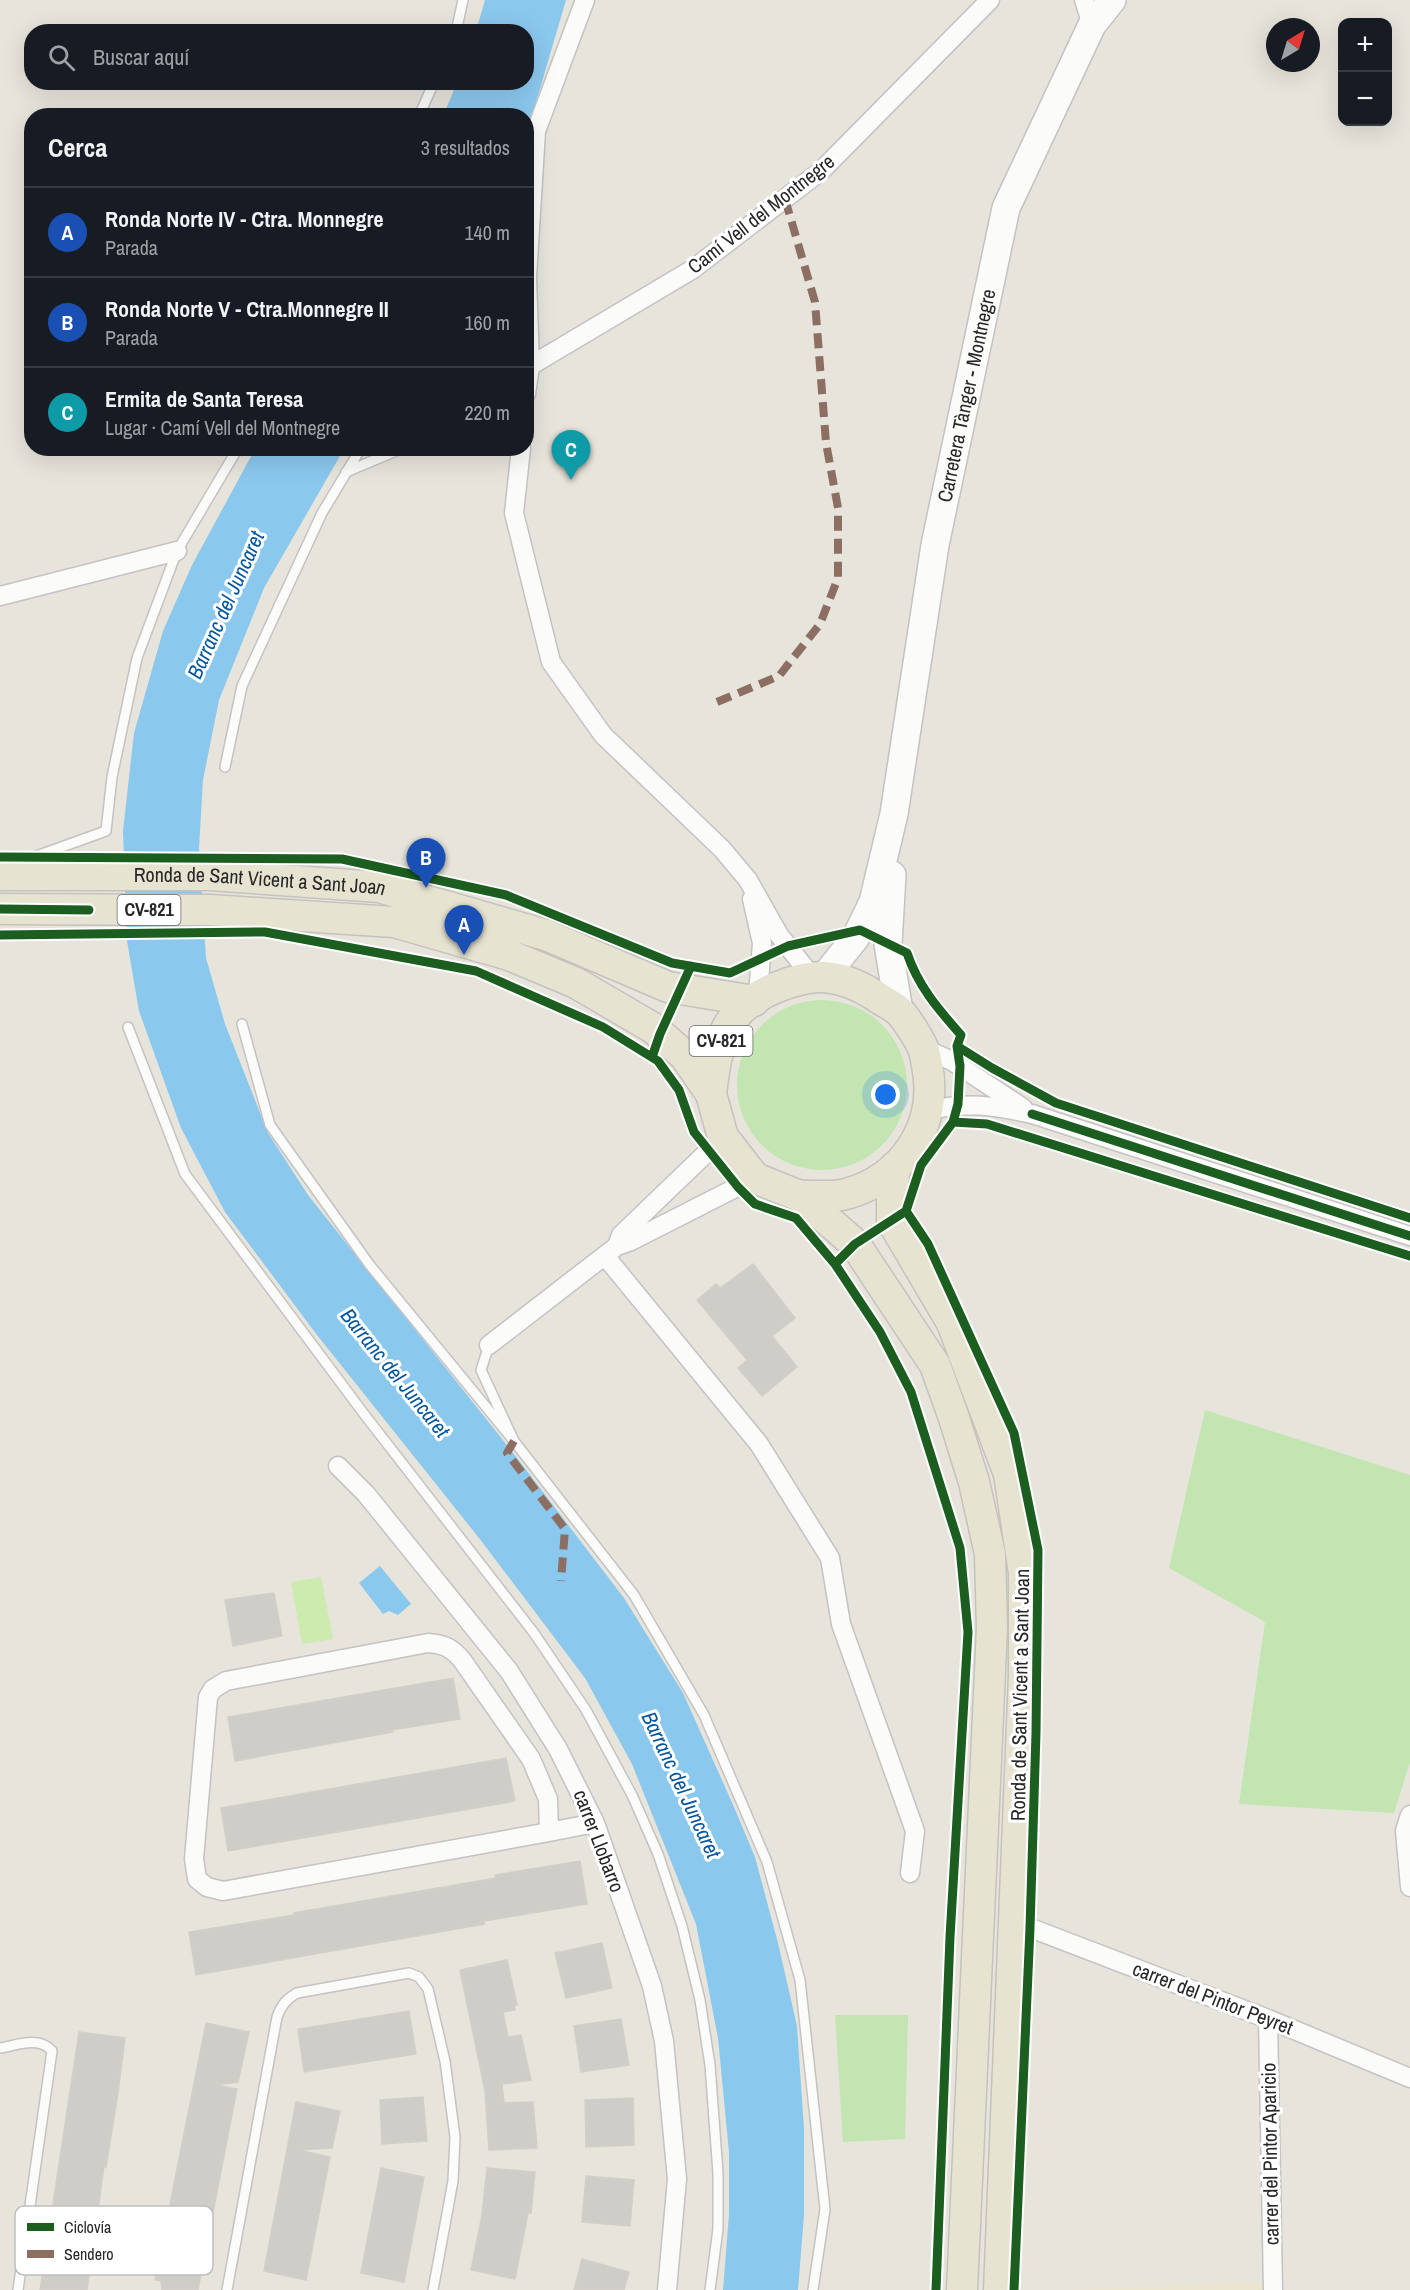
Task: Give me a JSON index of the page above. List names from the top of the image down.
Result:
{
  "streets": {
    "main road": ["Ronda de Sant Vicent a Sant Joan", "CV-821"],
    "street": [
      "Camí Vell del Montnegre",
      "Carretera Tànger - Montnegre",
      "carrer Llobarro",
      "carrer del Pintor Peyret",
      "carrer del Pintor Aparicio"
    ]
  },
  "crossings": [
    ["Carretera Tànger - Montnegre", "Ronda de Sant Vicent a Sant Joan"],
    ["Ronda de Sant Vicent a Sant Joan", "CV-821"],
    ["Ronda de Sant Vicent a Sant Joan", "carrer del Pintor Peyret"],
    ["carrer del Pintor Peyret", "carrer del Pintor Aparicio"]
  ],
  "water": ["Barranc del Juncaret"],
  "legend": ["Ciclovía", "Sendero"],
  "north": "top right",
  "page": {
    "map_buttons": ["+", "−"],
    "search": "Buscar aquí",
    "heading": ["Cerca", "3 resultados"],
    "list": [
      {
        "mark": "A",
        "name": "Ronda Norte IV - Ctra. Monnegre",
        "note": "Parada",
        "value": "140 m"
      },
      {
        "mark": "B",
        "name": "Ronda Norte V - Ctra.Monnegre II",
        "note": "Parada",
        "value": "160 m"
      },
      {
        "mark": "C",
        "name": "Ermita de Santa Teresa",
        "note": "Lugar · Camí Vell del Montnegre",
        "value": "220 m"
      }
    ],
    "pins": ["C", "B", "A"]
  }
}
